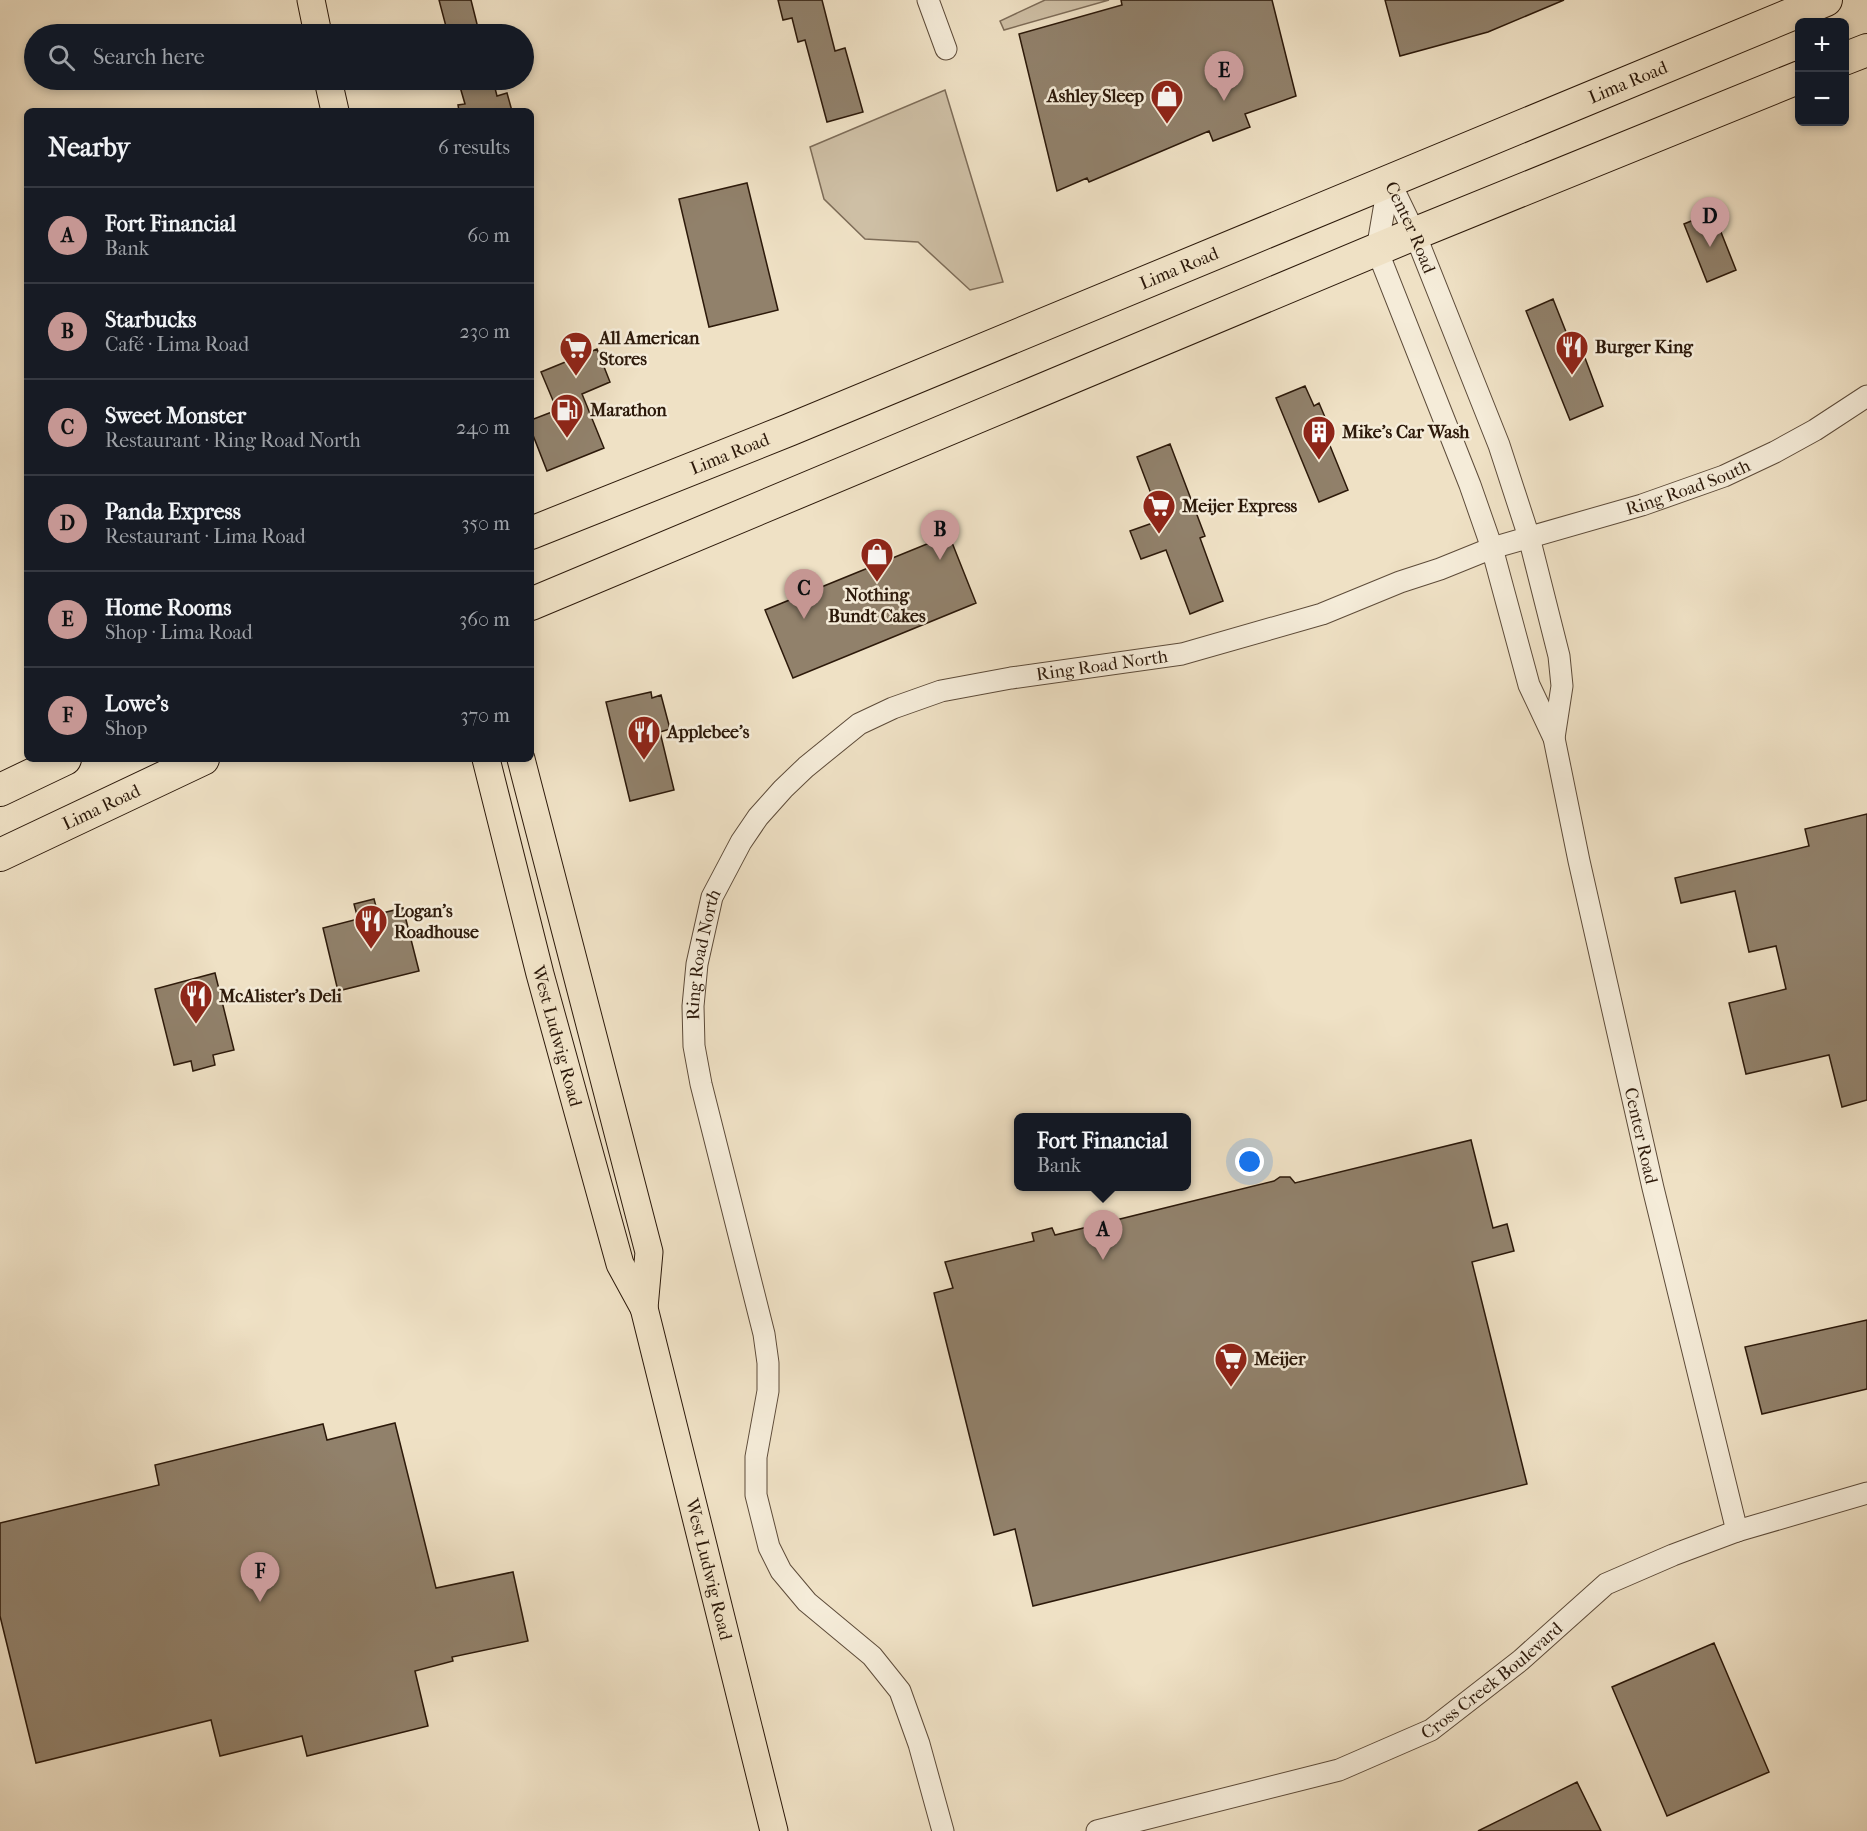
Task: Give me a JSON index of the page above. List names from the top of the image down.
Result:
{
  "streets": {
    "highway": ["Lima Road"],
    "main road": ["West Ludwig Road"],
    "street": [
      "Center Road",
      "Ring Road South",
      "Ring Road North",
      "Cross Creek Boulevard"
    ]
  },
  "crossings": [
    ["Lima Road", "Center Road"],
    ["Center Road", "Ring Road South"],
    ["Center Road", "Ring Road North"],
    ["Center Road", "Cross Creek Boulevard"],
    ["Ring Road South", "Ring Road North"]
  ],
  "places": {
    "shop": ["Ashley Sleep", "Nothing Bundt Cakes"],
    "restaurant": [
      "Burger King",
      "Applebee's",
      "Logan's Roadhouse",
      "McAlister's Deli"
    ],
    "supermarket": ["All American Stores", "Meijer Express", "Meijer"],
    "fuel station": ["Marathon"],
    "building": ["Mike's Car Wash"]
  },
  "page": {
    "map_buttons": ["+", "−"],
    "search": "Search here",
    "pins": [
      "E",
      "D",
      "B",
      "C",
      "A",
      "F"
    ],
    "heading": ["Nearby", "6 results"],
    "list": [
      {
        "mark": "A",
        "name": "Fort Financial",
        "note": "Bank",
        "value": "60 m"
      },
      {
        "mark": "B",
        "name": "Starbucks",
        "note": "Café · Lima Road",
        "value": "230 m"
      },
      {
        "mark": "C",
        "name": "Sweet Monster",
        "note": "Restaurant · Ring Road North",
        "value": "240 m"
      },
      {
        "mark": "D",
        "name": "Panda Express",
        "note": "Restaurant · Lima Road",
        "value": "350 m"
      },
      {
        "mark": "E",
        "name": "Home Rooms",
        "note": "Shop · Lima Road",
        "value": "360 m"
      },
      {
        "mark": "F",
        "name": "Lowe's",
        "note": "Shop",
        "value": "370 m"
      }
    ],
    "popup": ["Fort Financial", "Bank"]
  }
}
